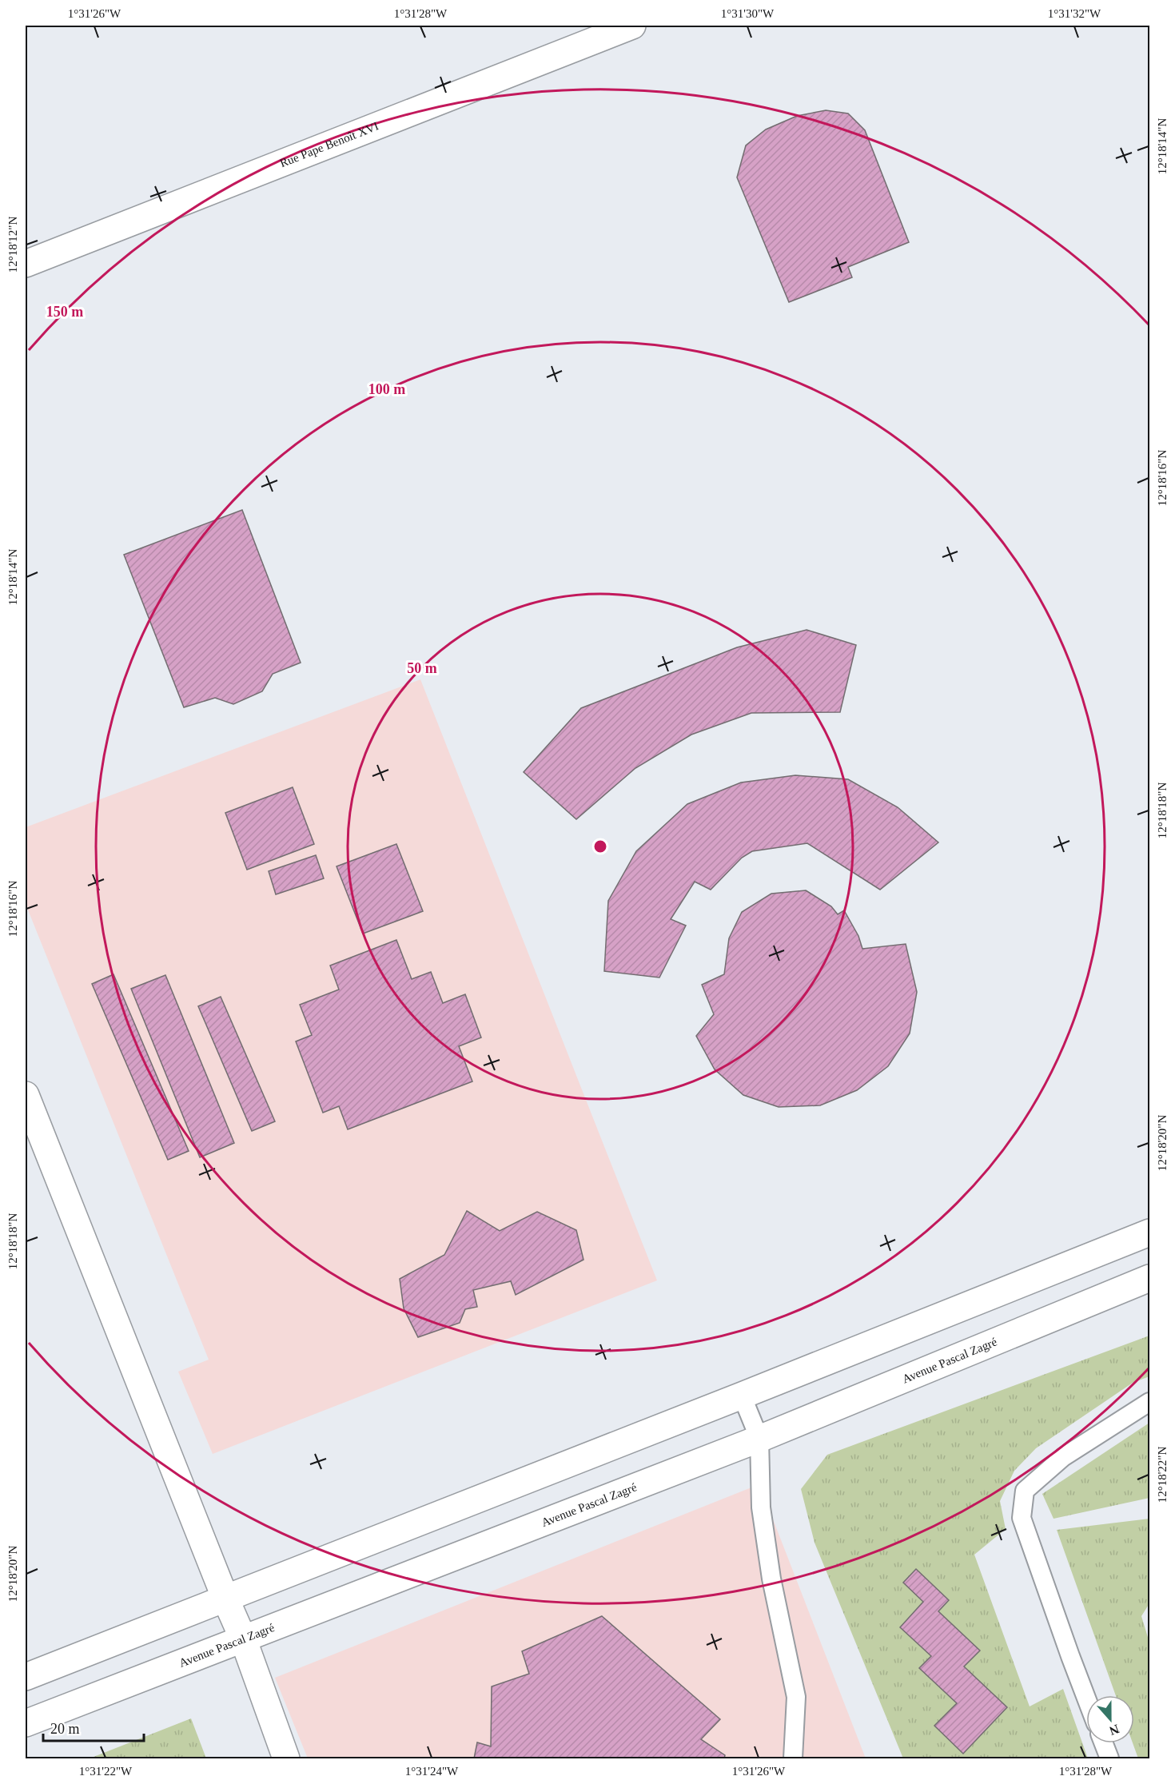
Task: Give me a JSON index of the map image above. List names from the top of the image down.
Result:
{
  "streets": {
    "main road": ["Rue Pape Benoît XVI", "Avenue Pascal Zagré"]
  },
  "scale_bar": "20 m",
  "north": "bottom",
  "coordinates": [
    "1°31'26\"W",
    "1°31'28\"W",
    "1°31'30\"W",
    "1°31'32\"W",
    "12°18'14\"N",
    "12°18'12\"N",
    "12°18'16\"N",
    "12°18'18\"N",
    "12°18'20\"N",
    "12°18'22\"N",
    "1°31'22\"W",
    "1°31'24\"W"
  ],
  "rings": ["150 m", "100 m", "50 m"]
}
